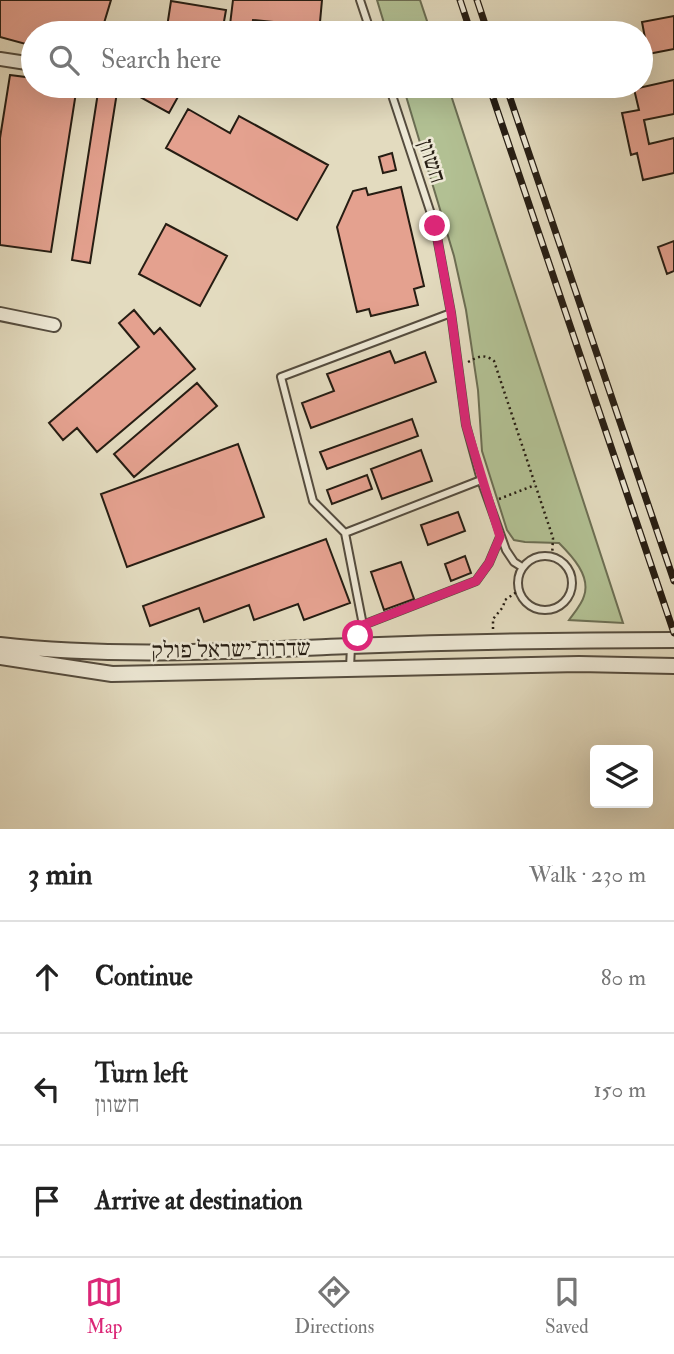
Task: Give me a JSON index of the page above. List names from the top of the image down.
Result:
{
  "streets": {
    "street": ["שדרות ישראל פולק"],
    "lane": ["חשוון"]
  },
  "page": {
    "search": "Search here",
    "heading": ["3 min", "Walk · 230 m"],
    "list": [
      ["Continue", "80 m"],
      ["Turn left", "חשוון", "150 m"],
      "Arrive at destination"
    ],
    "nav": ["Map", "Directions", "Saved"]
  }
}
